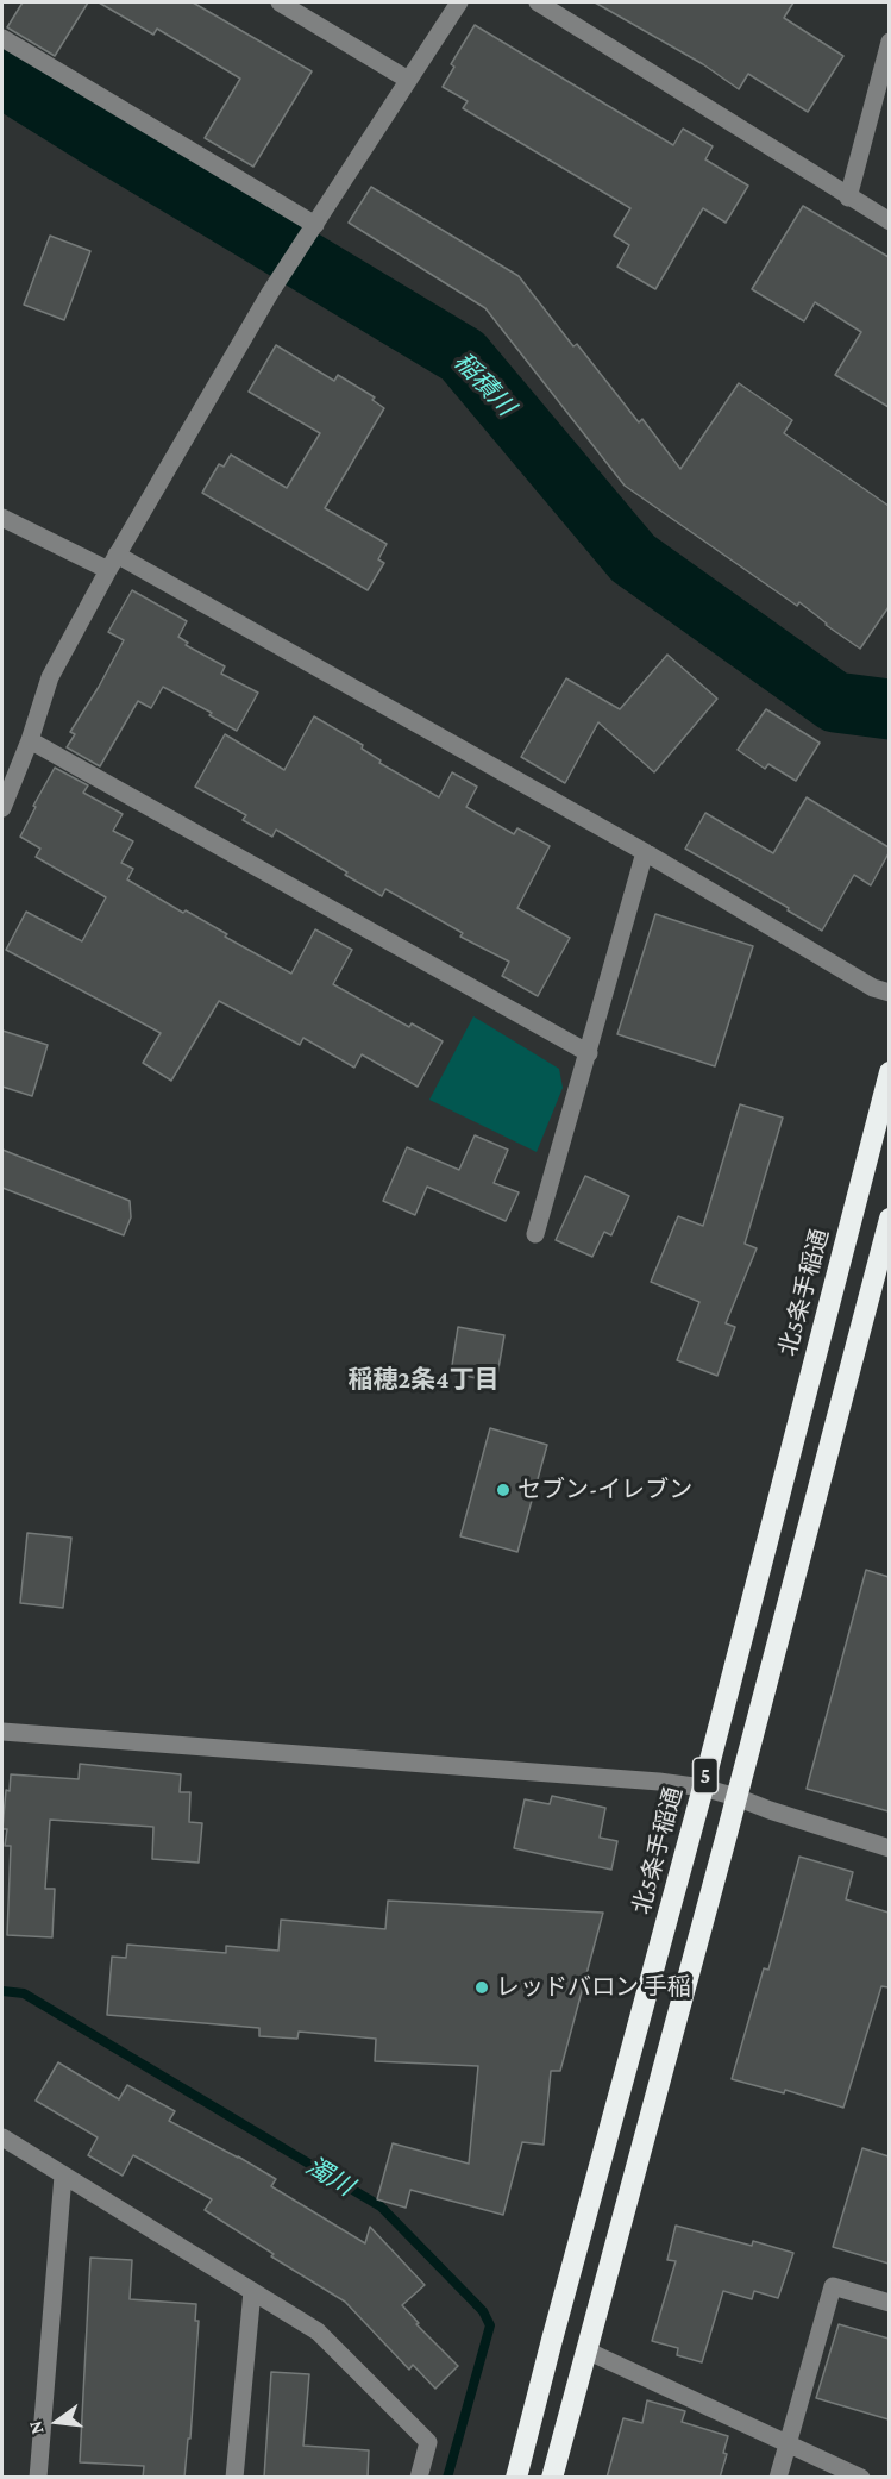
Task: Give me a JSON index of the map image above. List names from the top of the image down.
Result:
{
  "streets": {
    "highway": ["北5条手稲通", "5"]
  },
  "districts": ["稲穂2条4丁目"],
  "water": ["稲積川", "濁川"],
  "places": ["セブン-イレブン", "レッドバロン 手稲"],
  "north": "left"
}
